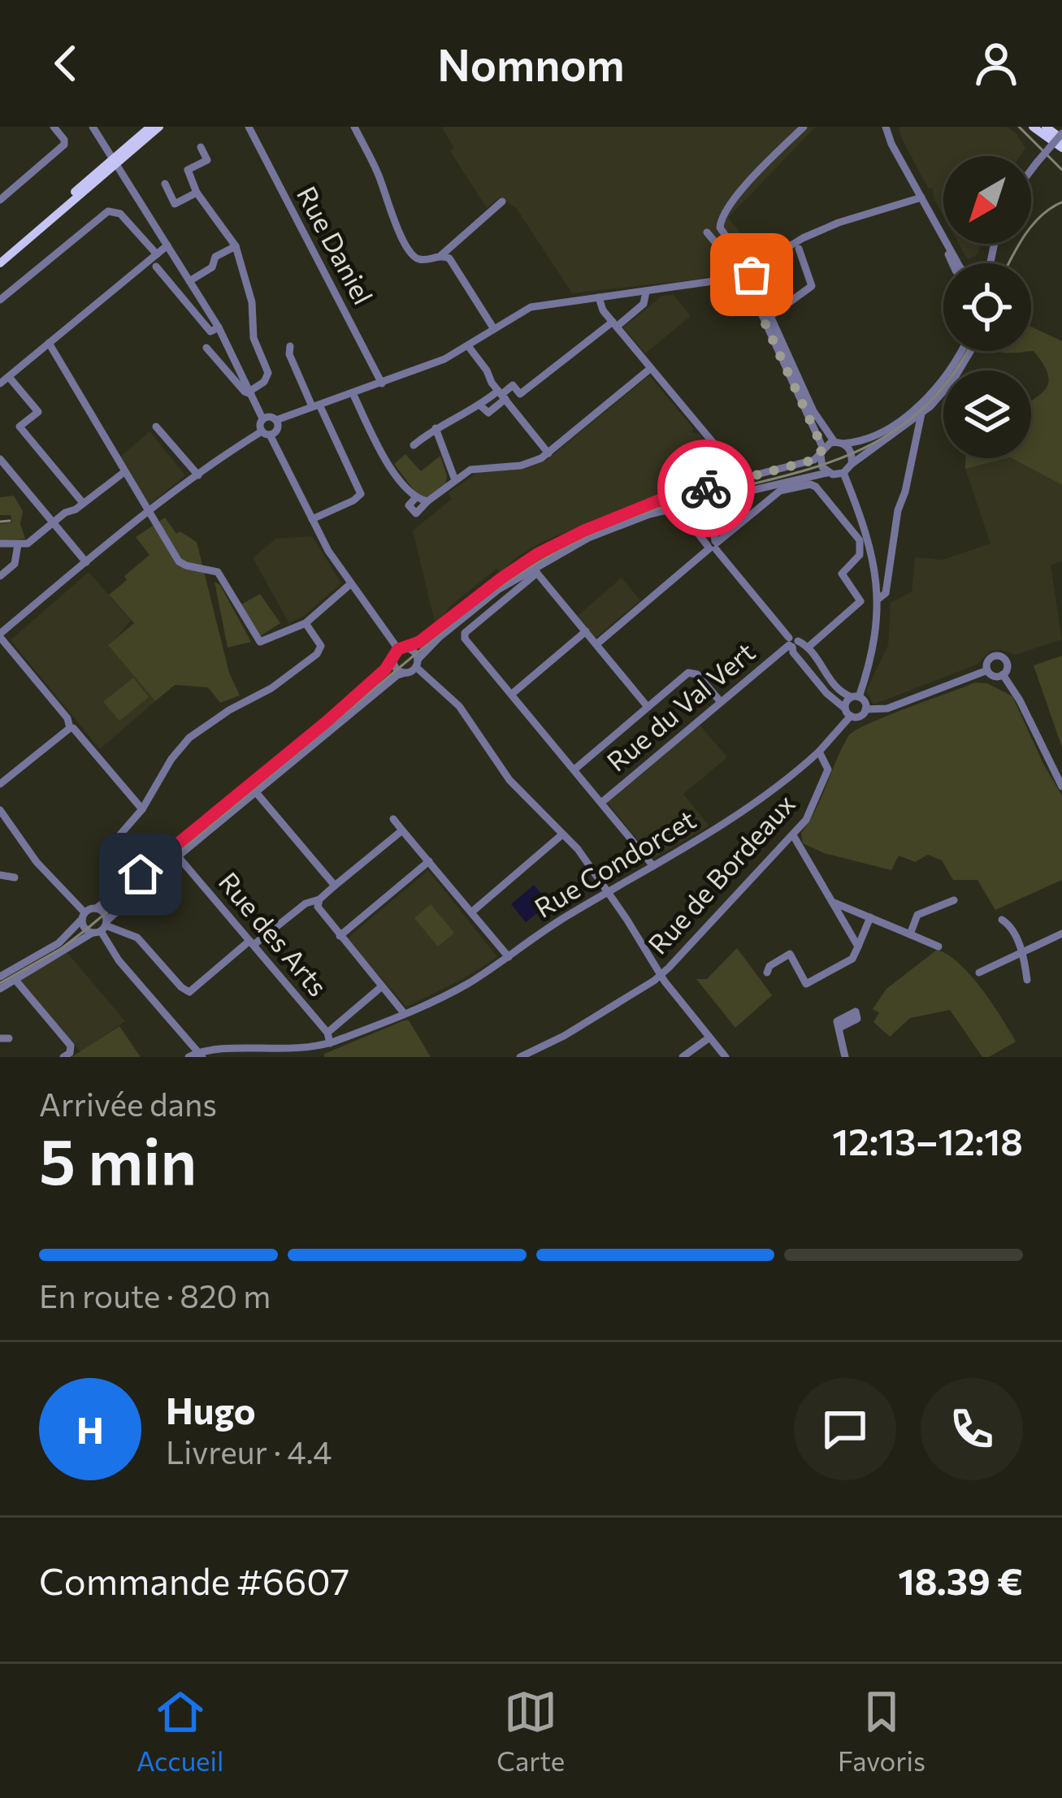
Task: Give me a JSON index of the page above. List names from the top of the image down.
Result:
{
  "streets": {
    "street": [
      "Rue Daniel",
      "Rue du Val Vert",
      "Rue Condorcet",
      "Rue de Bordeaux",
      "Rue des Arts"
    ]
  },
  "crossings": [
    ["Rue Condorcet", "Rue de Bordeaux"],
    ["Rue Condorcet", "Rue des Arts"]
  ],
  "north": "bottom left",
  "page": {
    "header": "Nomnom",
    "heading": ["5 min", "Arrivée dans", "12:13–12:18"],
    "panel": [
      "Hugo",
      "Livreur · 4.4",
      "Commande #6607",
      "18.39 €"
    ],
    "bar": "En route · 820 m",
    "round": "H",
    "tabs": ["Accueil", "Carte", "Favoris"]
  }
}
